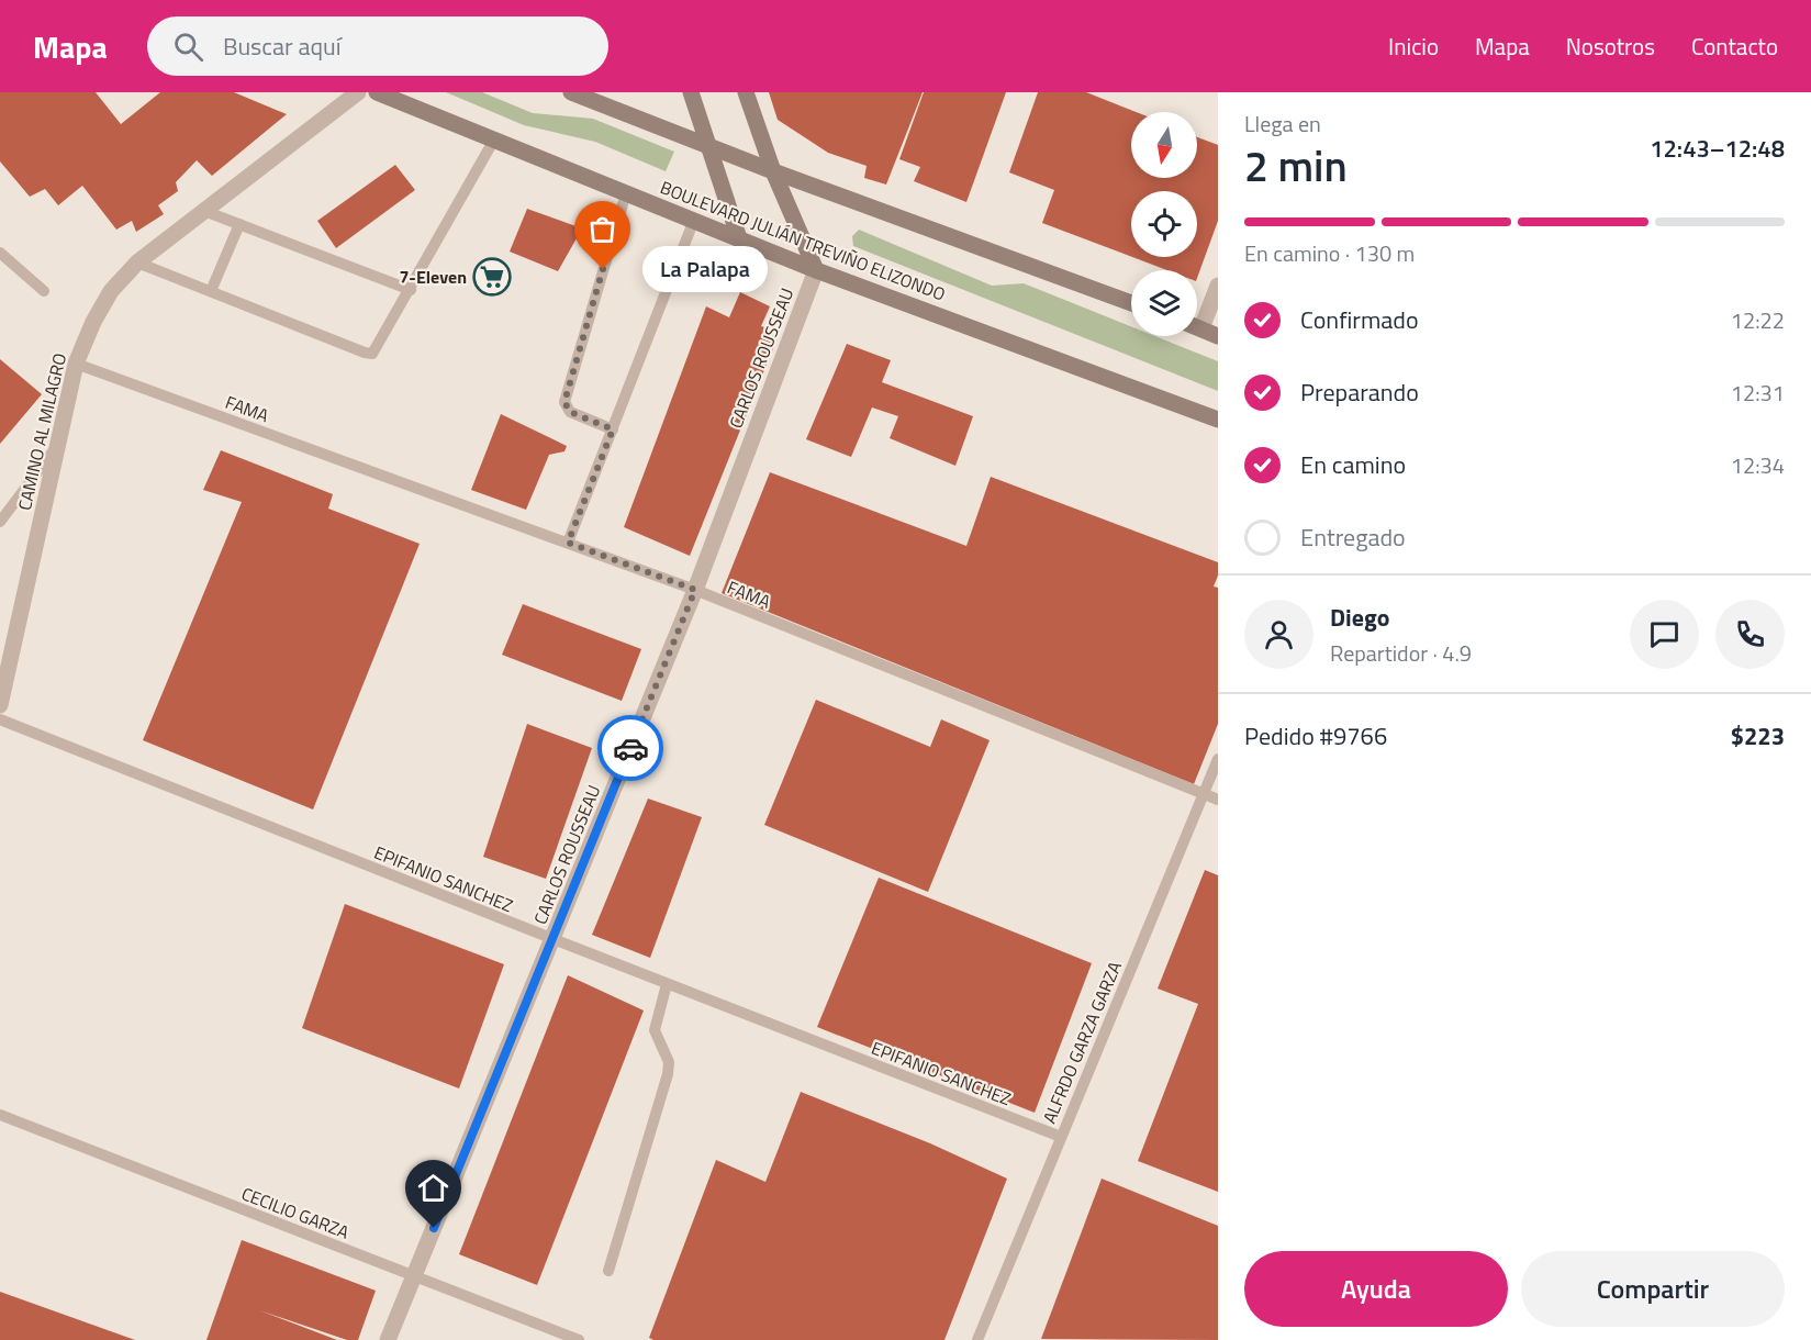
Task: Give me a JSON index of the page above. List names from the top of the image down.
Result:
{
  "streets": {
    "main road": ["BOULEVARD JULIÁN TREVIÑO ELIZONDO"],
    "street": ["CARLOS ROUSSEAU", "CAMINO AL MILAGRO"],
    "lane": [
      "FAMA",
      "EPIFANIO SANCHEZ",
      "ALFRDO GARZA GARZA",
      "CECILIO GARZA"
    ]
  },
  "crossings": [
    ["BOULEVARD JULIÁN TREVIÑO ELIZONDO", "CARLOS ROUSSEAU"],
    ["CARLOS ROUSSEAU", "FAMA"],
    ["CARLOS ROUSSEAU", "EPIFANIO SANCHEZ"],
    ["CARLOS ROUSSEAU", "CECILIO GARZA"],
    ["FAMA", "CAMINO AL MILAGRO"],
    ["FAMA", "ALFRDO GARZA GARZA"],
    ["EPIFANIO SANCHEZ", "ALFRDO GARZA GARZA"]
  ],
  "places": {
    "other": ["La Palapa"],
    "supermarket": ["7-Eleven"]
  },
  "north": "bottom",
  "page": {
    "header": "Mapa",
    "search": "Buscar aquí",
    "nav": [
      "Inicio",
      "Mapa",
      "Nosotros",
      "Contacto"
    ],
    "heading": ["2 min", "Llega en", "12:43–12:48"],
    "panel": [
      "Diego",
      "Repartidor · 4.9",
      "Pedido #9766",
      "$223"
    ],
    "bar": "En camino · 130 m",
    "bubble": "La Palapa",
    "list": [
      ["Confirmado", "12:22"],
      ["Preparando", "12:31"],
      ["En camino", "12:34"],
      "Entregado"
    ],
    "buttons": ["Ayuda", "Compartir"]
  }
}
